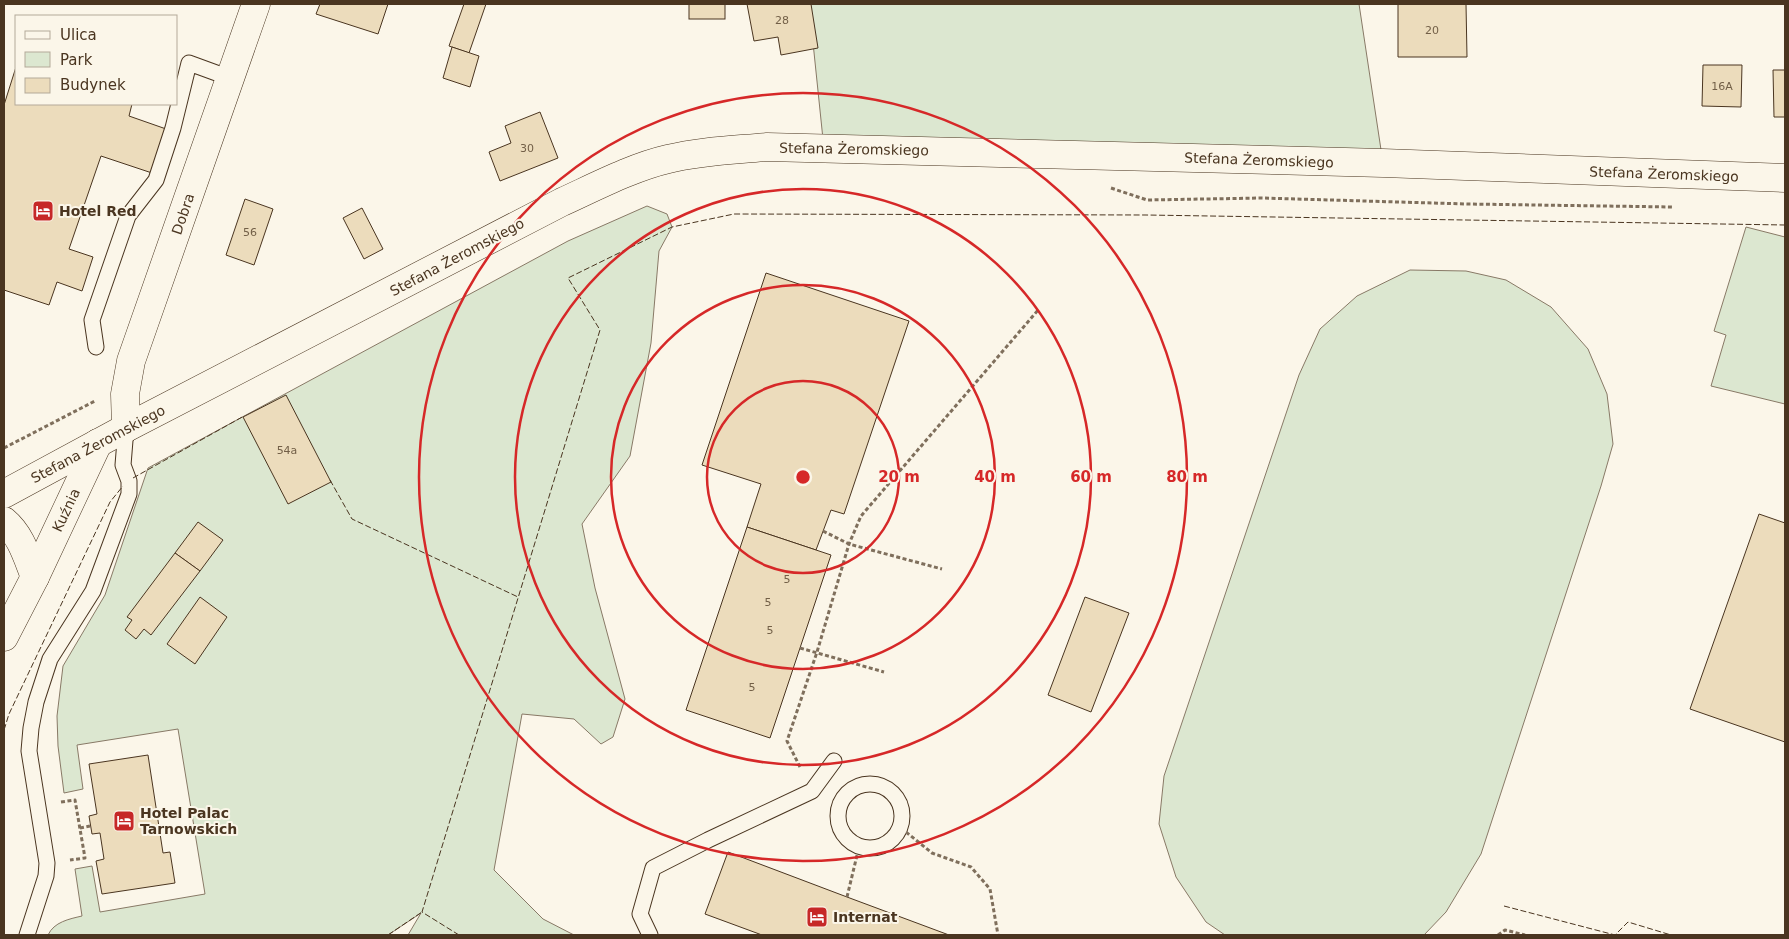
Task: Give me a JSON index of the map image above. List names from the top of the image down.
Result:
{
  "streets": {
    "street": ["Stefana Żeromskiego", "Dobra", "Kuźnia"]
  },
  "crossings": [
    ["Stefana Żeromskiego", "Dobra"],
    ["Stefana Żeromskiego", "Kuźnia"]
  ],
  "places": {
    "hotel": ["Hotel Red", "Hotel Palac Tarnowskich", "Internat"]
  },
  "house_numbers": [
    "28",
    "20",
    "16A",
    "30",
    "56",
    "54a",
    "5",
    "5",
    "5",
    "5"
  ],
  "legend": ["Ulica", "Park", "Budynek"],
  "rings": [
    "20 m",
    "40 m",
    "60 m",
    "80 m"
  ]
}
